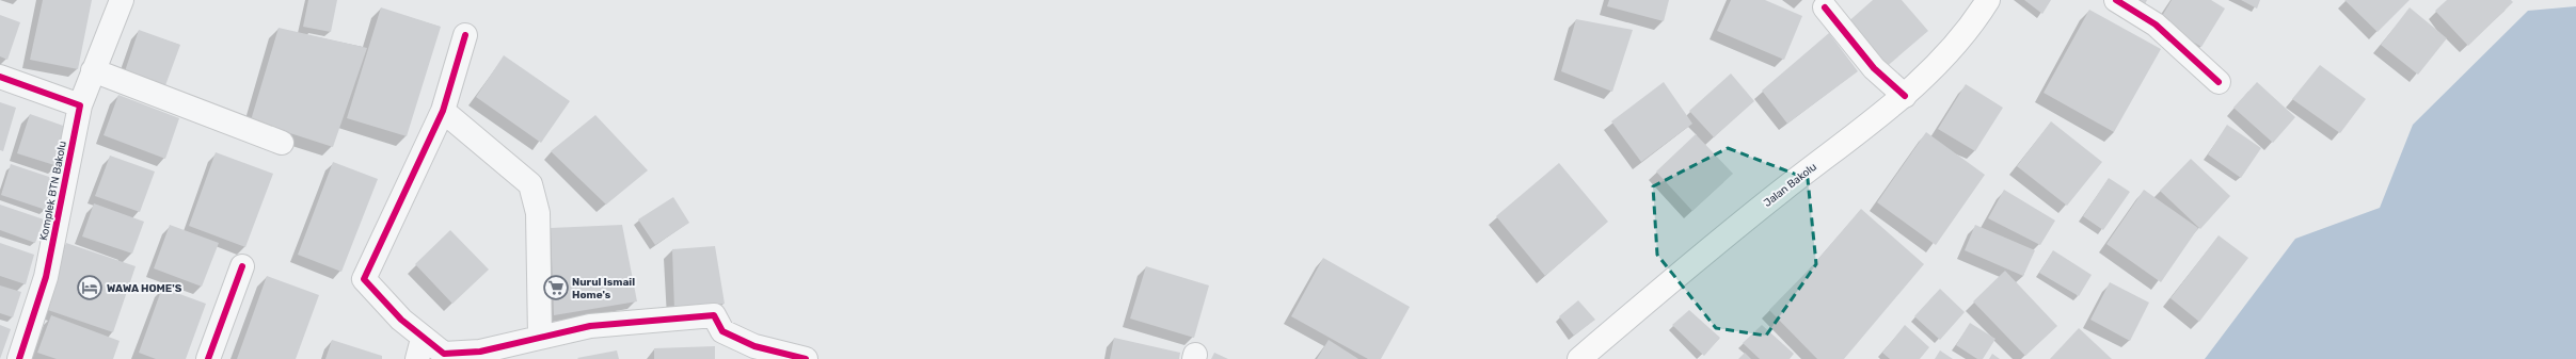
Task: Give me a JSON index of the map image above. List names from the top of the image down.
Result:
{
  "streets": {
    "main road": ["Jalan Bakolu"],
    "street": ["Komplek BTN Bakolu"]
  },
  "places": {
    "hotel": ["WAWA HOME'S"],
    "supermarket": ["Nurul Ismail Home's"]
  }
}
